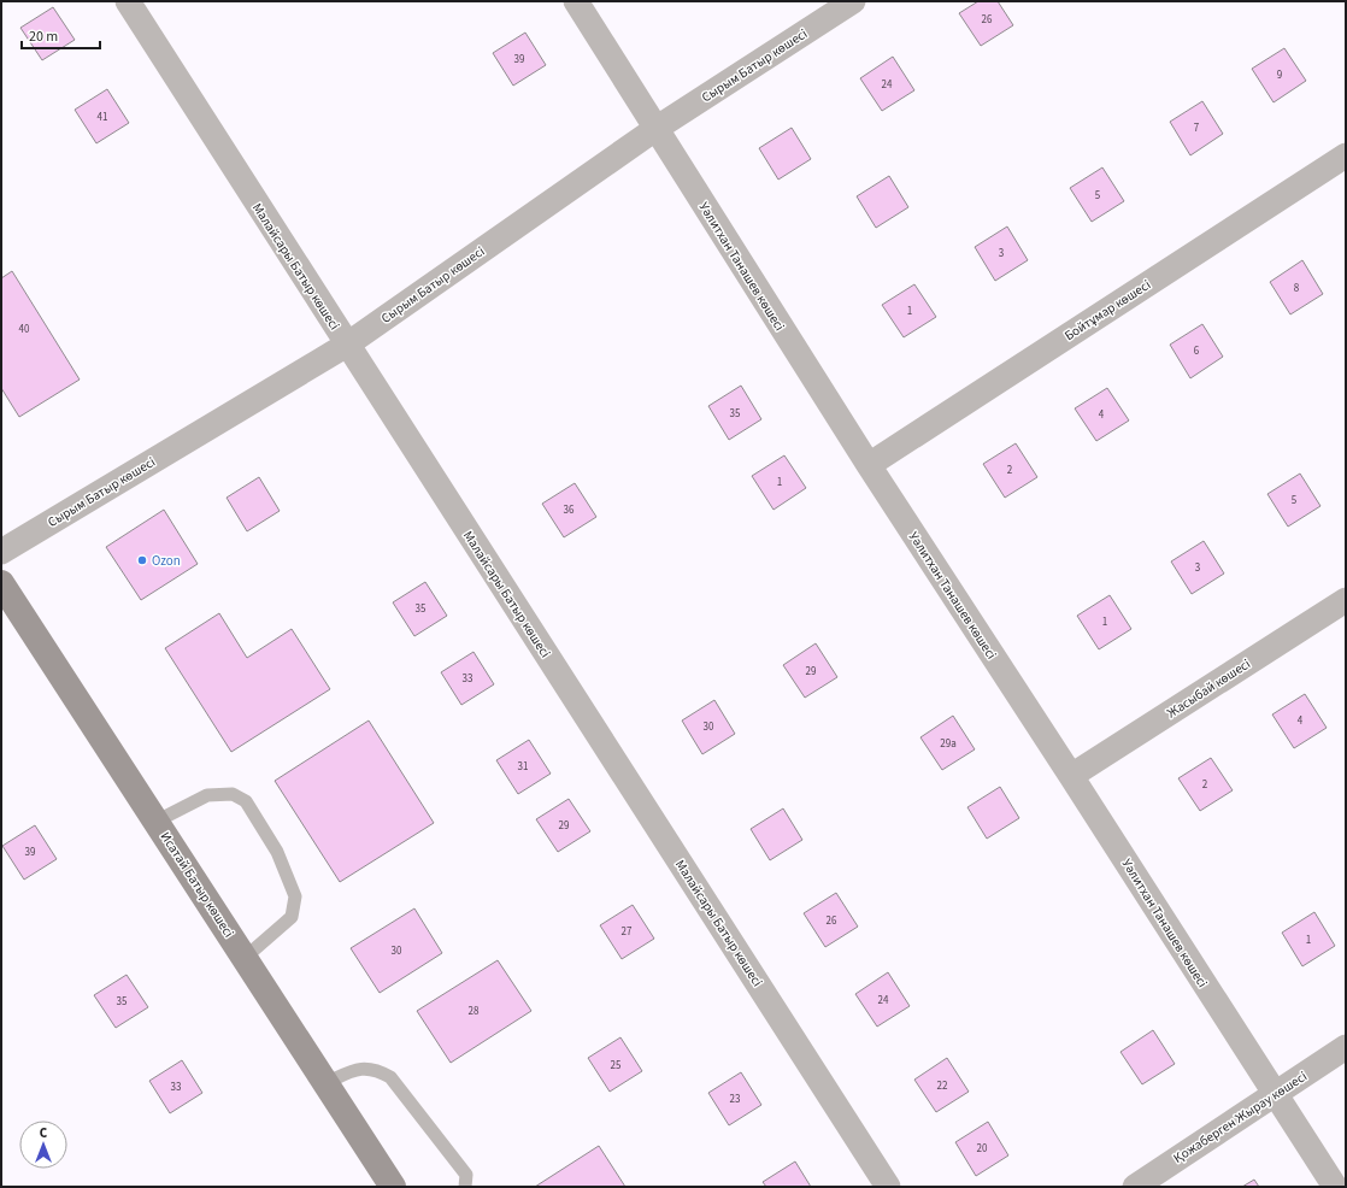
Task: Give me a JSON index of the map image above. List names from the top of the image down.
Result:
{
  "streets": {
    "street": [
      "Сырым Батыр көшесі",
      "Малайсары Батыр көшесі",
      "Уәлитхан Танашев көшесі",
      "Бойтұмар көшесі",
      "Жасыбай көшесі",
      "Исатай Батыр көшесі",
      "Қожаберген Жырау көшесі"
    ]
  },
  "crossings": [
    ["Сырым Батыр көшесі", "Малайсары Батыр көшесі"],
    ["Сырым Батыр көшесі", "Уәлитхан Танашев көшесі"],
    ["Уәлитхан Танашев көшесі", "Бойтұмар көшесі"],
    ["Уәлитхан Танашев көшесі", "Жасыбай көшесі"],
    ["Уәлитхан Танашев көшесі", "Қожаберген Жырау көшесі"]
  ],
  "places": ["Ozon"],
  "house_numbers": [
    "26",
    "39",
    "9",
    "24",
    "41",
    "7",
    "5",
    "3",
    "8",
    "1",
    "40",
    "6",
    "35",
    "4",
    "2",
    "1",
    "5",
    "36",
    "3",
    "35",
    "1",
    "29",
    "33",
    "4",
    "30",
    "29а",
    "31",
    "2",
    "29",
    "39",
    "26",
    "27",
    "1",
    "30",
    "24",
    "35",
    "28",
    "25",
    "22",
    "33",
    "23",
    "20"
  ],
  "scale_bar": "20 m",
  "north": "top"
}
